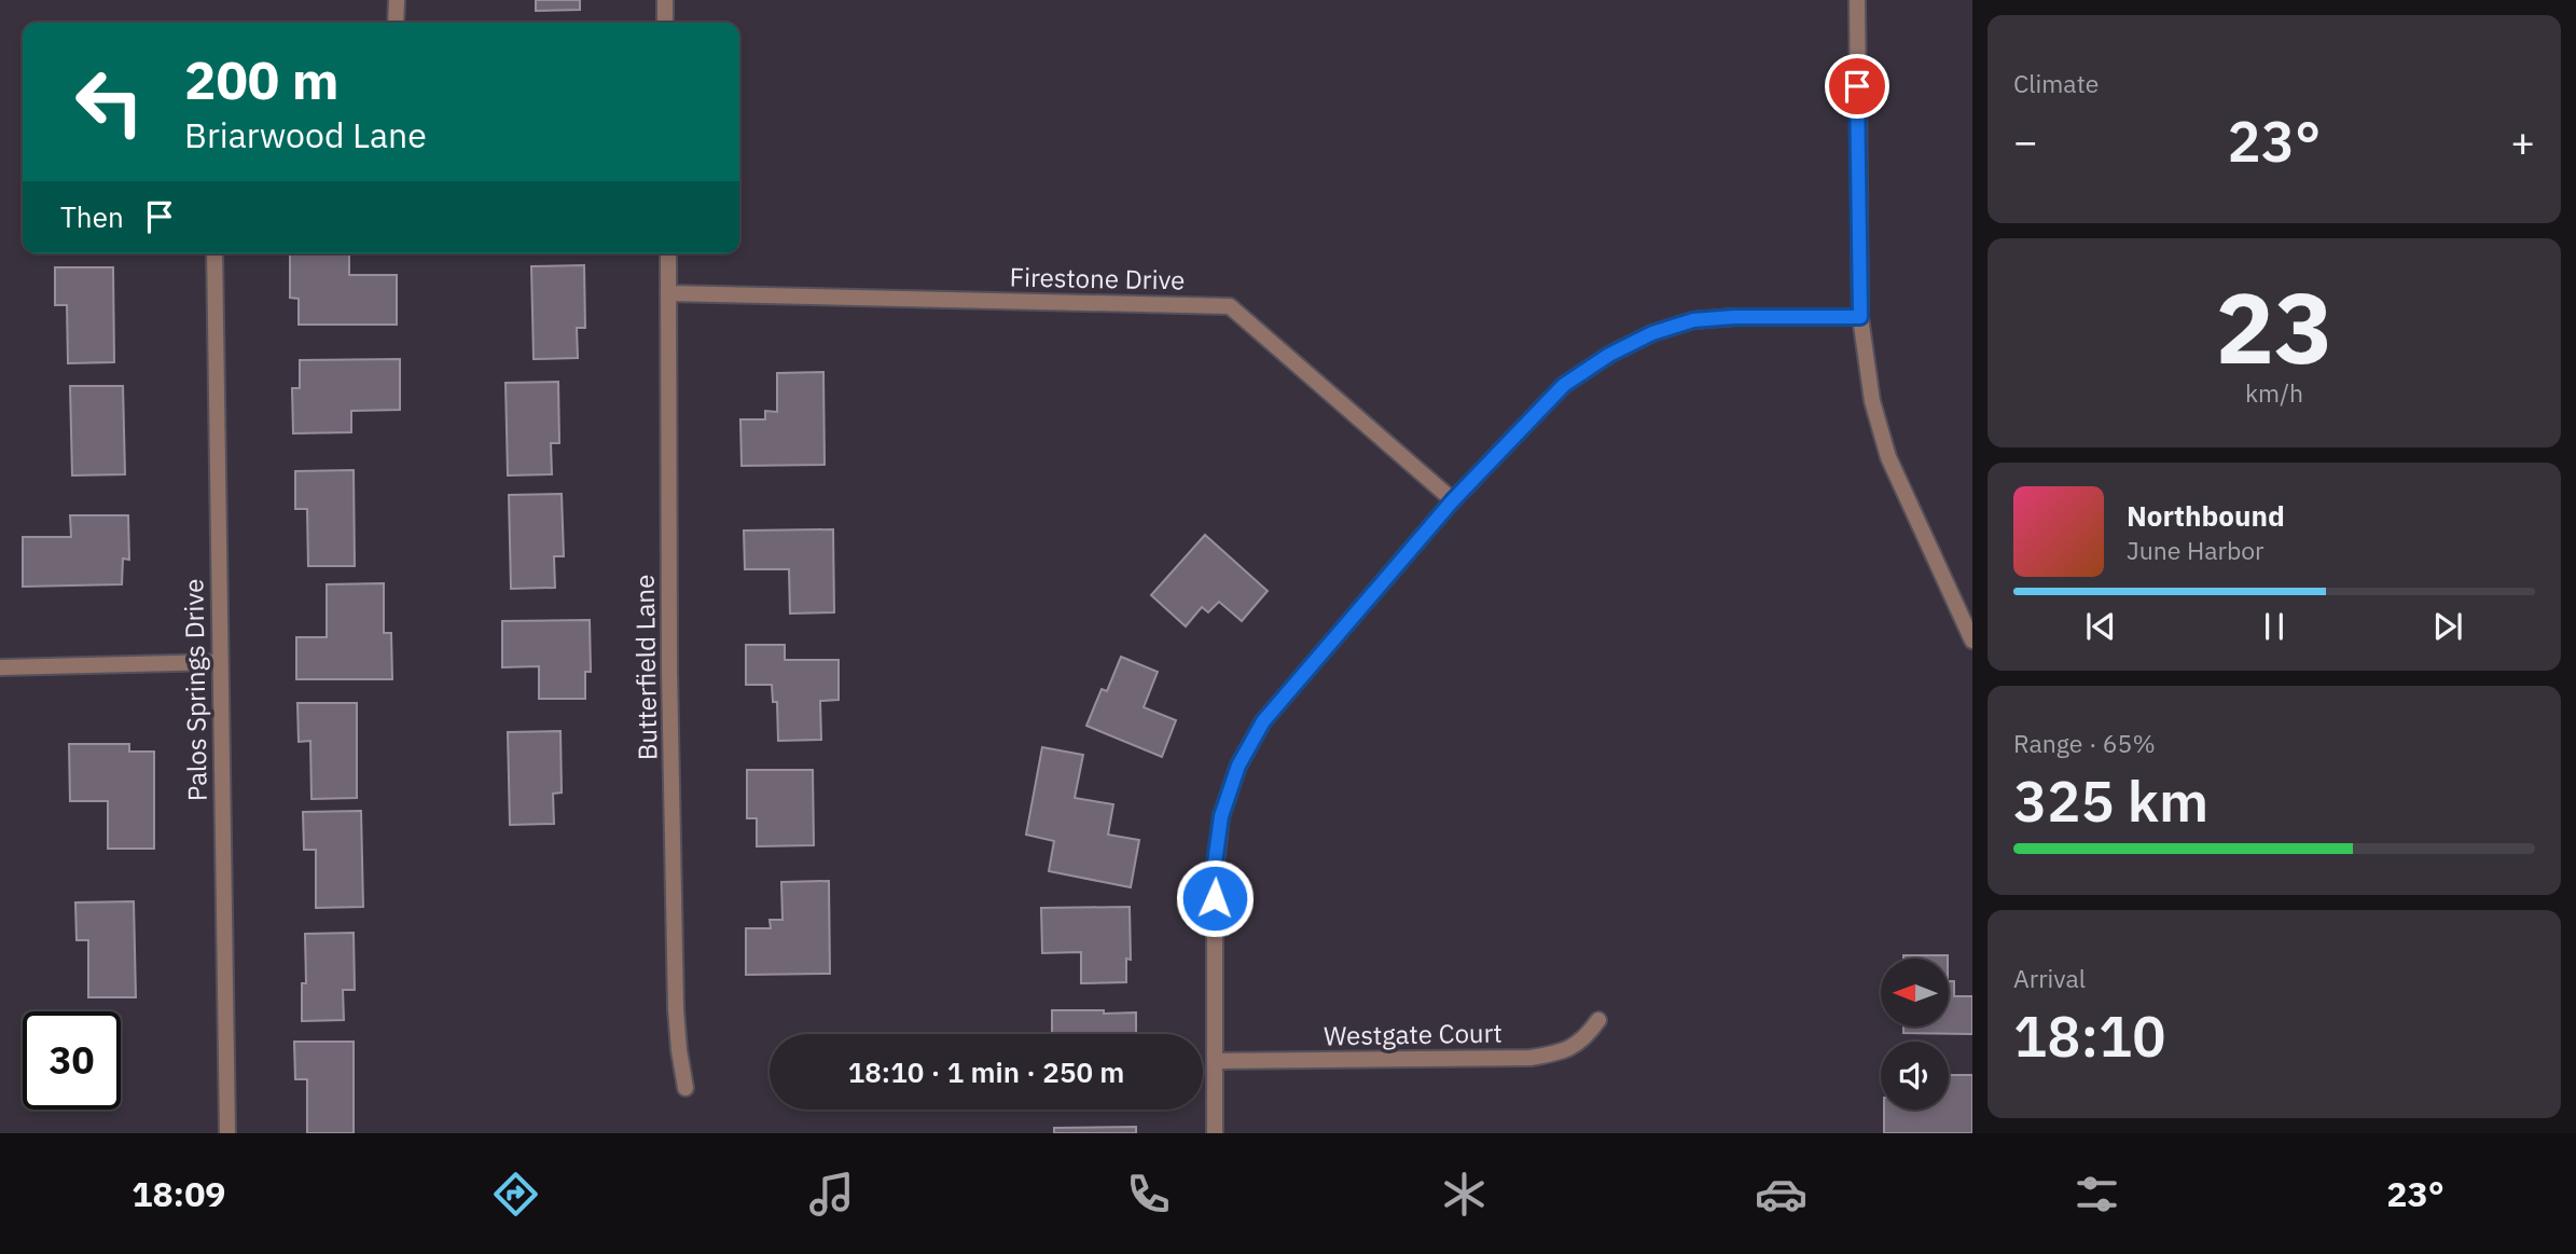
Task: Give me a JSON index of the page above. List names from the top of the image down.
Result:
{
  "streets": {
    "street": [
      "Firestone Drive",
      "Butterfield Lane",
      "Palos Springs Drive",
      "Westgate Court"
    ]
  },
  "crossings": [
    ["Firestone Drive", "Butterfield Lane"]
  ],
  "north": "left",
  "page": {
    "tile": [
      "Climate",
      ["23", "km/h"],
      ["Range · 65%", "325 km"],
      ["Arrival", "18:10"]
    ],
    "turn": ["200 m", "Briarwood Lane"],
    "heat": ["−", "23°", "+"],
    "then": "Then",
    "song": ["Northbound", "June Harbor"],
    "limit": "30",
    "trip": "18:10 · 1 min · 250 m",
    "tabs": ["18:09", "23°"]
  }
}
